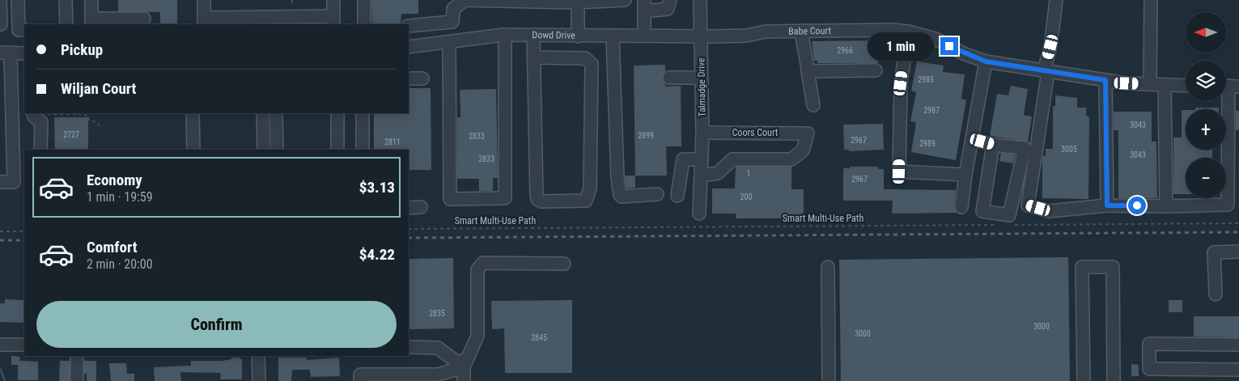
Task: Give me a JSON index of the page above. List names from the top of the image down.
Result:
{
  "streets": {
    "street": [
      "Babe Court",
      "Dowd Drive",
      "Talmadge Drive",
      "Coors Court"
    ],
    "path": ["Smart Multi-Use Path"]
  },
  "crossings": [
    ["Babe Court", "Dowd Drive"],
    ["Babe Court", "Talmadge Drive"],
    ["Dowd Drive", "Talmadge Drive"],
    ["Talmadge Drive", "Coors Court"]
  ],
  "house_numbers": [
    "2966",
    "2985",
    "2987",
    "3043",
    "2727",
    "2899",
    "2833",
    "2967",
    "2811",
    "2989",
    "3005",
    "3043",
    "2833",
    "1",
    "2967",
    "200",
    "2835",
    "3000",
    "3000",
    "2845"
  ],
  "north": "left",
  "page": {
    "map_buttons": ["+", "−"],
    "banner": ["Pickup", "Wiljan Court"],
    "bubble": "1 min",
    "list": [
      {
        "name": "Economy",
        "note": "1 min · 19:59",
        "value": "$3.13"
      },
      {
        "name": "Comfort",
        "note": "2 min · 20:00",
        "value": "$4.22"
      }
    ],
    "buttons": "Confirm"
  }
}
